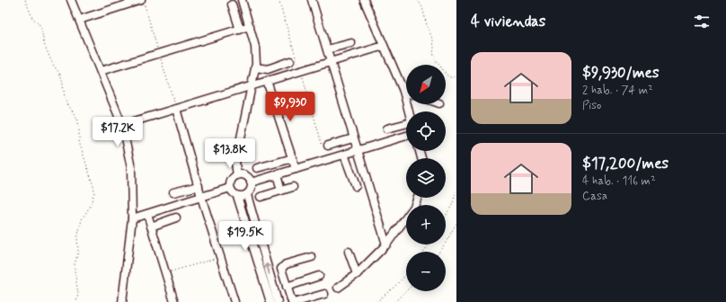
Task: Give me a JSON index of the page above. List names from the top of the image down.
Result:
{
  "north": "bottom left",
  "page": {
    "heading": "4 viviendas",
    "list": [
      {
        "name": "$9,930/mes",
        "note": "2 hab. · 74 m² · Piso"
      },
      {
        "name": "$17,200/mes",
        "note": "4 hab. · 116 m² · Casa"
      }
    ],
    "map_buttons": ["+", "−"],
    "price": [
      "$9,930",
      "$17.2K",
      "$13.8K",
      "$19.5K"
    ]
  }
}
